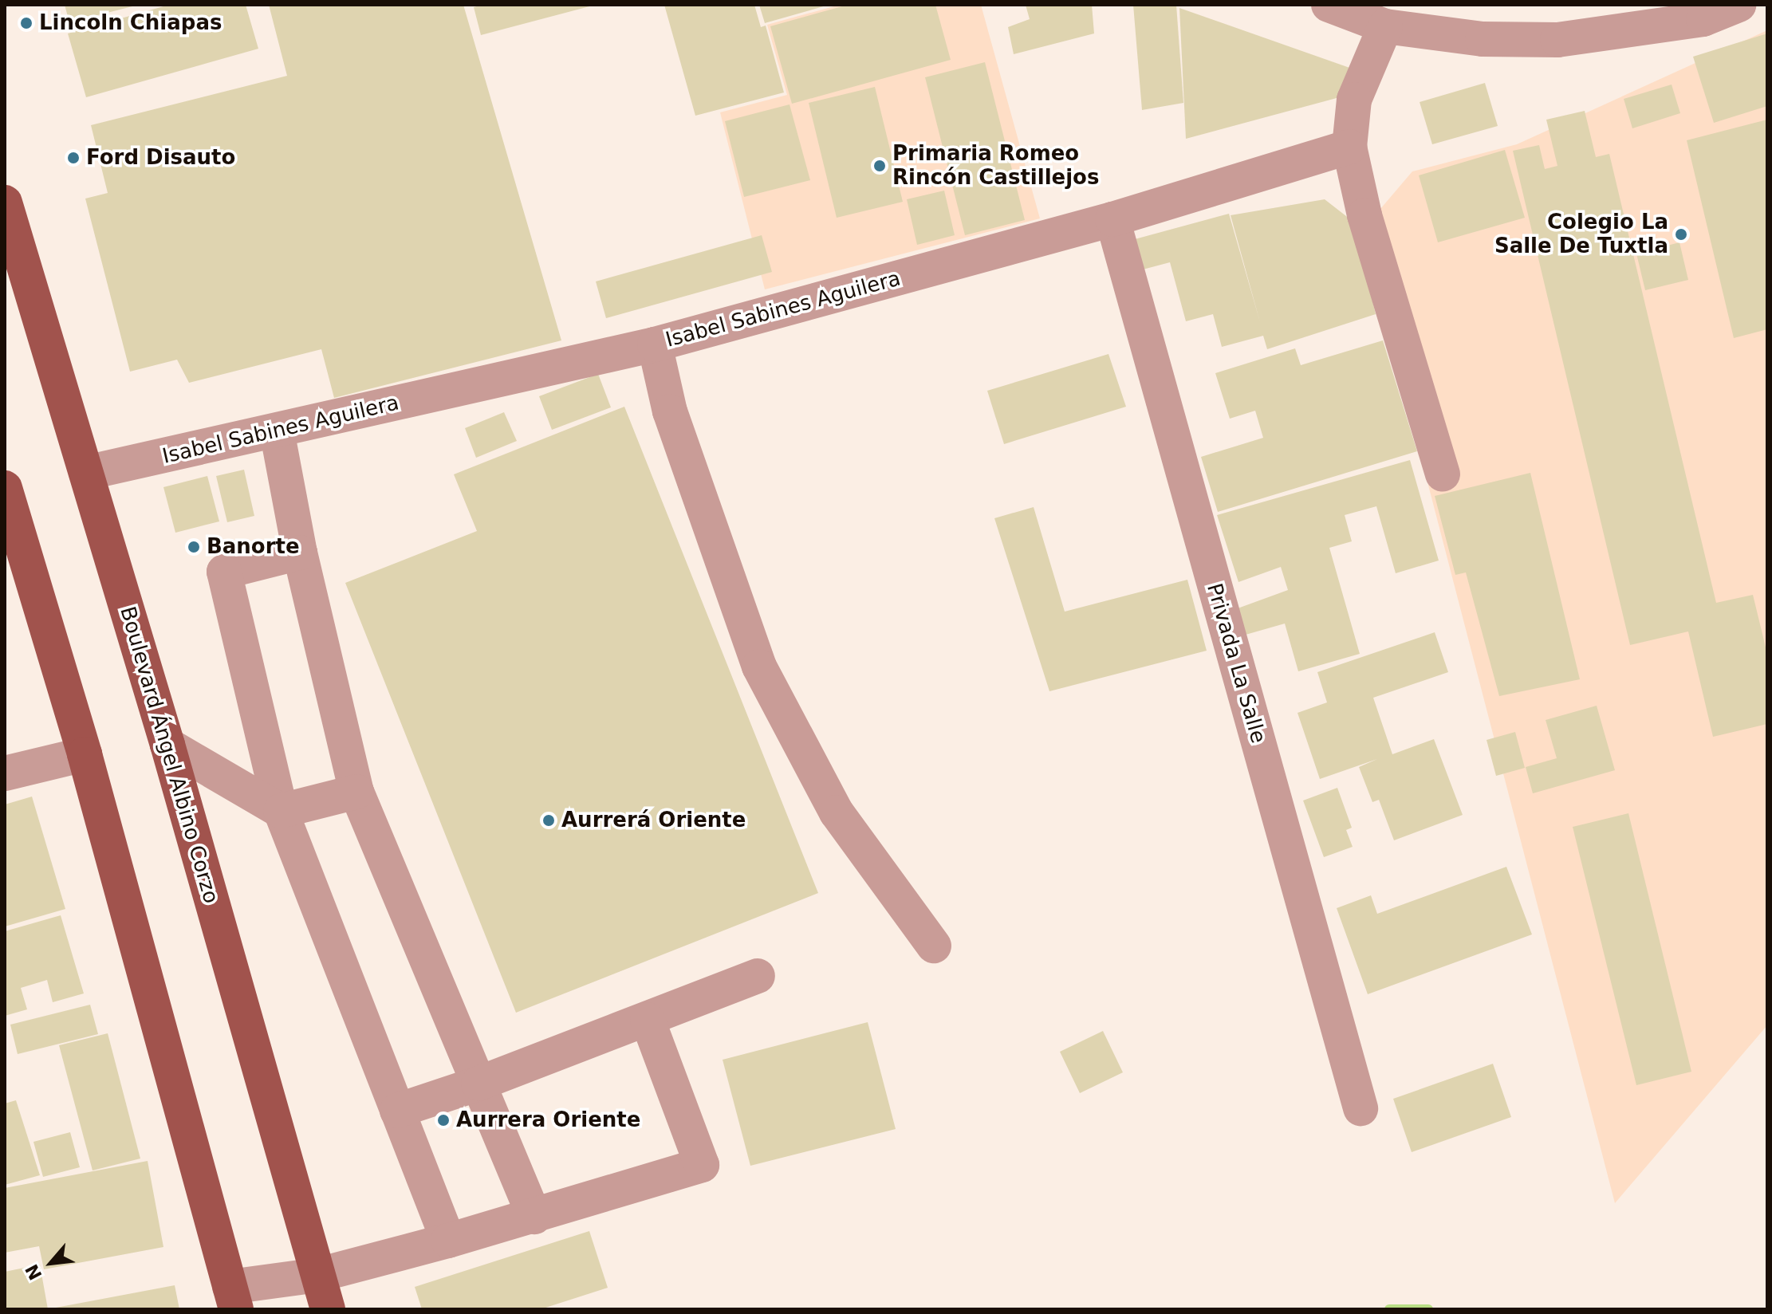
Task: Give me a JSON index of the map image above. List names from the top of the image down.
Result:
{
  "streets": {
    "main road": ["Boulevard Ángel Albino Corzo"],
    "street": ["Isabel Sabines Aguilera", "Privada La Salle"]
  },
  "crossings": [
    ["Isabel Sabines Aguilera", "Privada La Salle"],
    ["Isabel Sabines Aguilera", "Boulevard Ángel Albino Corzo"]
  ],
  "places": [
    "Lincoln Chiapas",
    "Ford Disauto",
    "Primaria Romeo Rincón Castillejos",
    "Colegio La Salle De Tuxtla",
    "Banorte",
    "Aurrerá Oriente",
    "Aurrera Oriente"
  ],
  "north": "bottom left"
}
